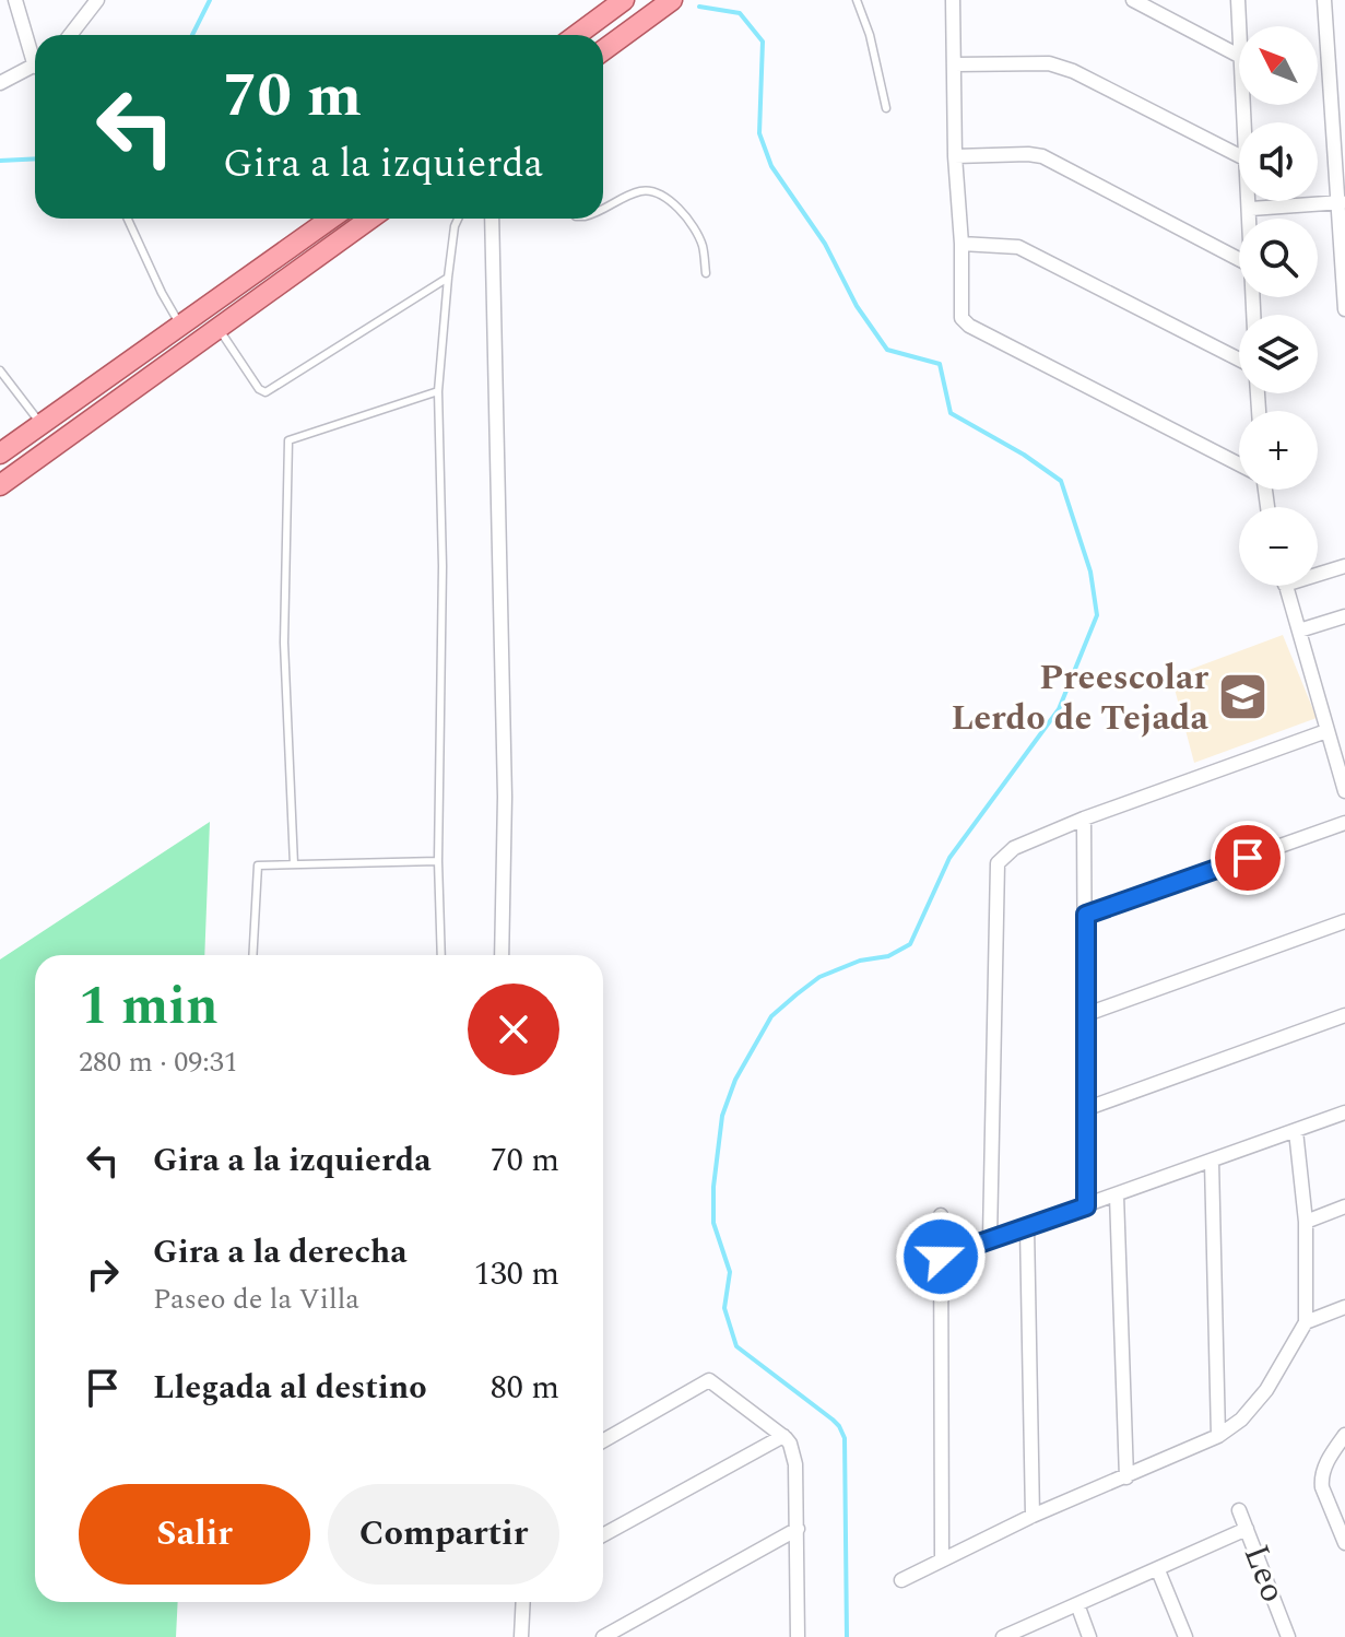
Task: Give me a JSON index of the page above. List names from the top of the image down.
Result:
{
  "streets": {
    "street": ["Leo"]
  },
  "places": {
    "school or university": ["Preescolar Lerdo de Tejada"]
  },
  "north": "top left",
  "page": {
    "map_buttons": ["+", "−"],
    "turn": ["70 m", "Gira a la izquierda"],
    "heading": ["1 min", "280 m · 09:31"],
    "list": [
      {
        "name": "Gira a la izquierda",
        "value": "70 m"
      },
      {
        "name": "Gira a la derecha",
        "note": "Paseo de la Villa",
        "value": "130 m"
      },
      {
        "name": "Llegada al destino",
        "value": "80 m"
      }
    ],
    "buttons": ["Salir", "Compartir"]
  }
}
